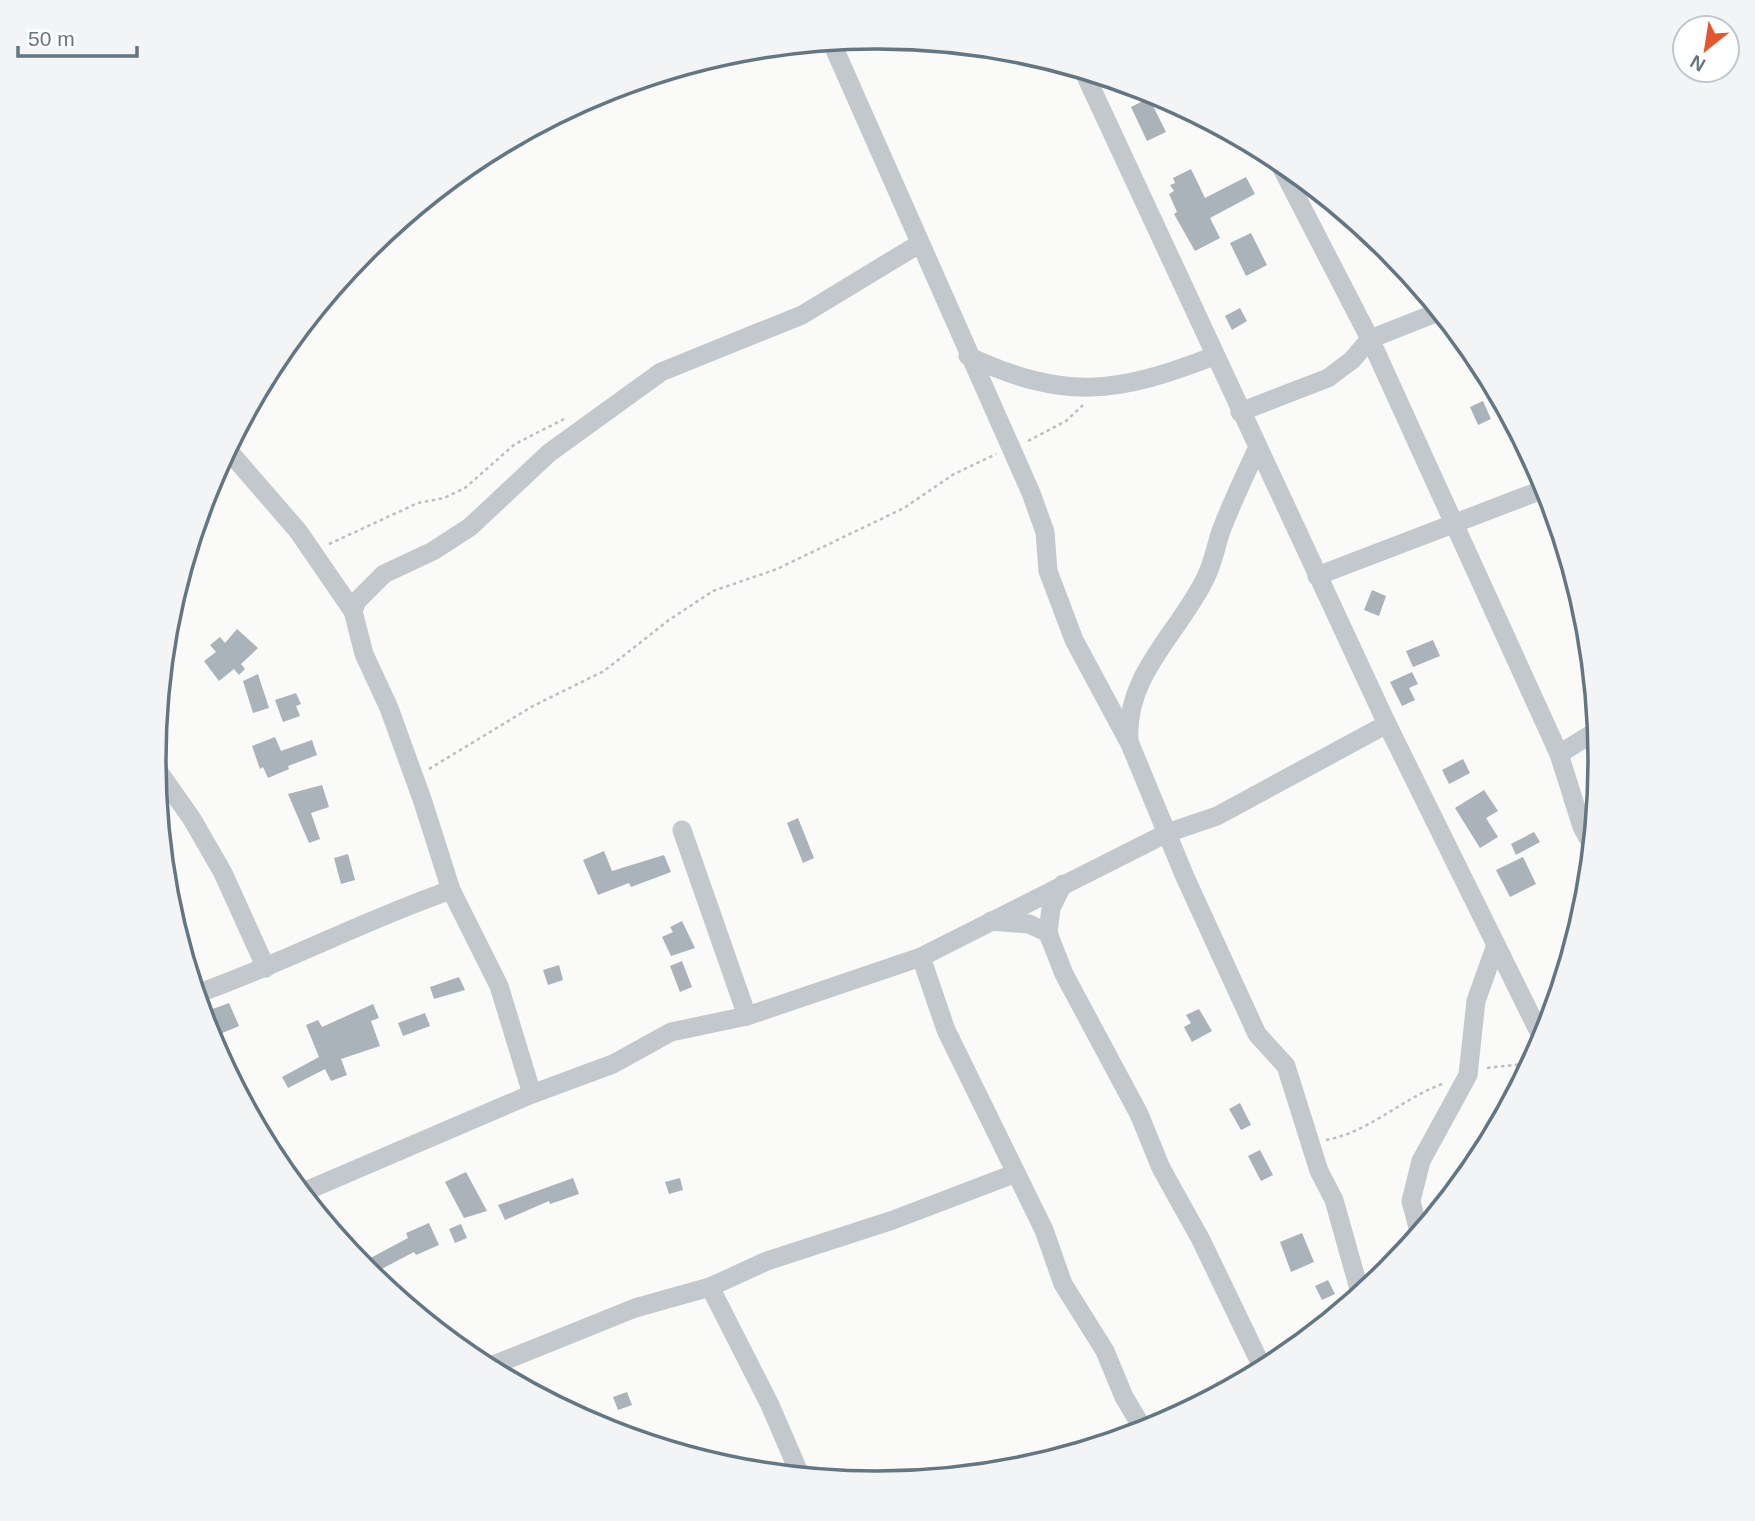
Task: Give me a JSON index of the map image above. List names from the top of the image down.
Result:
{
  "scale_bar": "50 m",
  "north": "bottom left"
}
